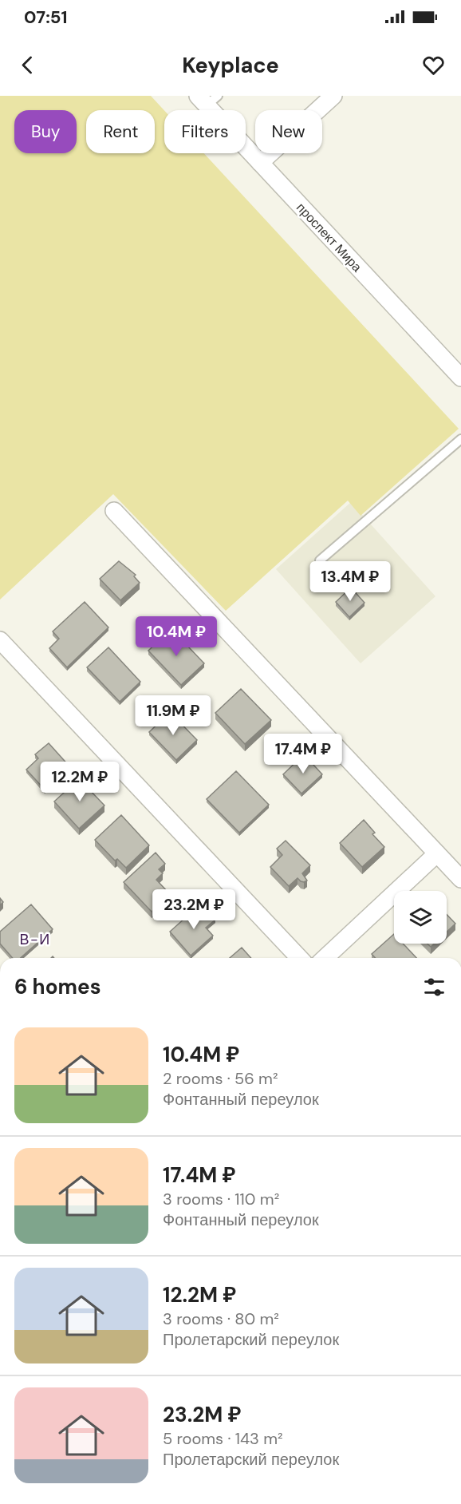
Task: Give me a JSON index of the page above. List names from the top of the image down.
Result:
{
  "streets": {
    "street": ["проспект Мира"]
  },
  "districts": ["В-И"],
  "page": {
    "status": "07:51",
    "header": "Keyplace",
    "chip": [
      "Buy",
      "Rent",
      "Filters",
      "New"
    ],
    "price": [
      "13.4M ₽",
      "10.4M ₽",
      "11.9M ₽",
      "17.4M ₽",
      "12.2M ₽",
      "23.2M ₽"
    ],
    "heading": "6 homes",
    "list": [
      {
        "name": "10.4M ₽",
        "note": "2 rooms · 56 m² · Фонтанный переулок"
      },
      {
        "name": "17.4M ₽",
        "note": "3 rooms · 110 m² · Фонтанный переулок"
      },
      {
        "name": "12.2M ₽",
        "note": "3 rooms · 80 m² · Пролетарский переулок"
      },
      {
        "name": "23.2M ₽",
        "note": "5 rooms · 143 m² · Пролетарский переулок"
      }
    ]
  }
}
